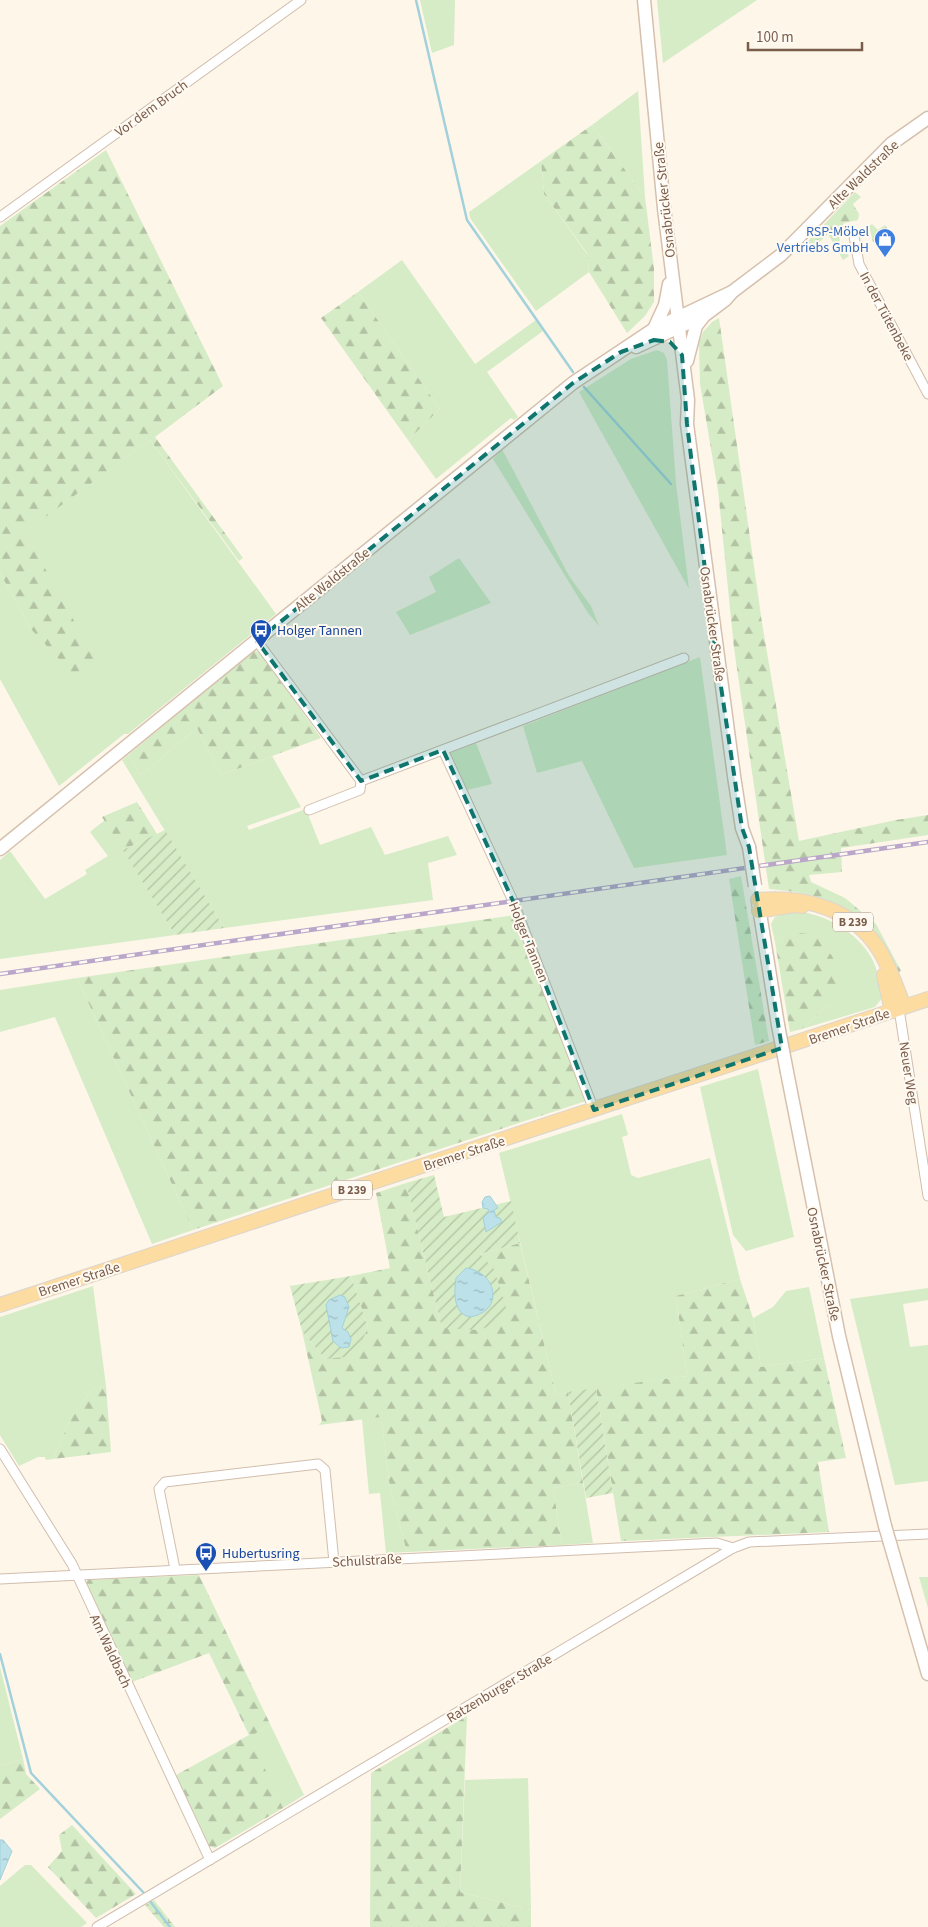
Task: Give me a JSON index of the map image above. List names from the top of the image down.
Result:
{
  "streets": {
    "main road": [
      "Alte Waldstraße",
      "Osnabrücker Straße",
      "B 239",
      "Bremer Straße"
    ],
    "street": [
      "Vor dem Bruch",
      "In der Tütenbeke",
      "Holger Tannen",
      "Neuer Weg",
      "Schulstraße",
      "Am Waldbach",
      "Ratzenburger Straße"
    ]
  },
  "crossings": [
    ["Alte Waldstraße", "Osnabrücker Straße"],
    ["Osnabrücker Straße", "B 239"],
    ["B 239", "Bremer Straße"],
    ["B 239", "Neuer Weg"],
    ["Holger Tannen", "Bremer Straße"],
    ["Bremer Straße", "Neuer Weg"],
    ["Schulstraße", "Am Waldbach"],
    ["Schulstraße", "Ratzenburger Straße"],
    ["Am Waldbach", "Ratzenburger Straße"]
  ],
  "places": {
    "shop": ["RSP-Möbel Vertriebs GmbH"],
    "bus stop": ["Holger Tannen", "Hubertusring"]
  },
  "scale_bar": "100 m"
}
